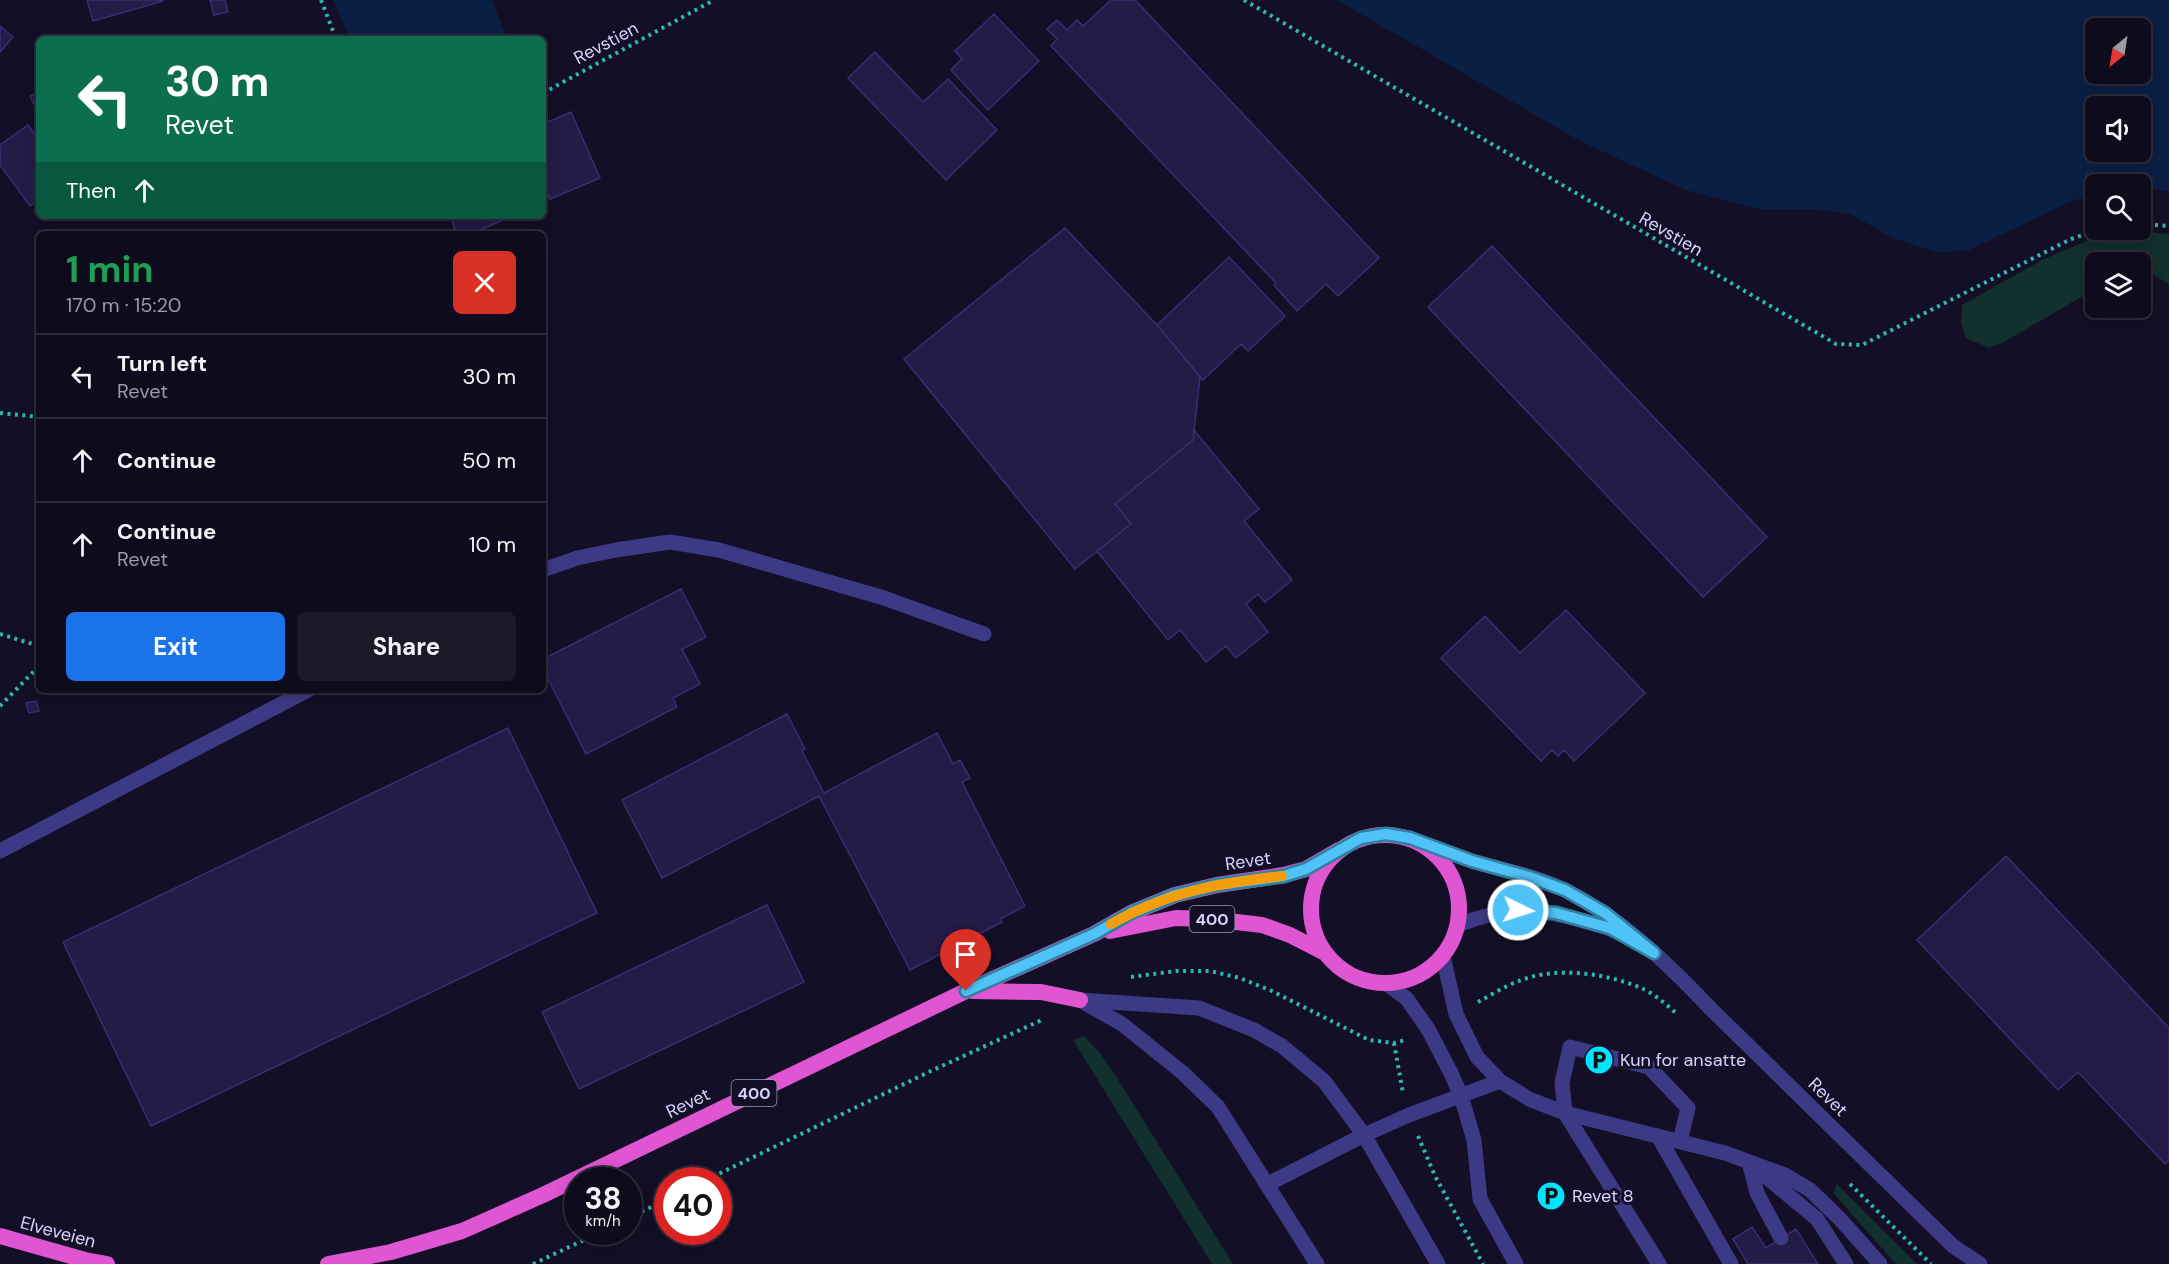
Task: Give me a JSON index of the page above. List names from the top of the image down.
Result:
{
  "streets": {
    "highway": ["Revet", "400", "Elveveien"],
    "path": ["Revstien"]
  },
  "crossings": [
    ["Revet", "400"]
  ],
  "places": {
    "parking": ["Kun for ansatte", "Revet 8"]
  },
  "north": "bottom left",
  "page": {
    "turn": ["30 m", "Revet"],
    "then": "Then",
    "heading": ["1 min", "170 m · 15:20"],
    "list": [
      {
        "name": "Turn left",
        "note": "Revet",
        "value": "30 m"
      },
      {
        "name": "Continue",
        "value": "50 m"
      },
      {
        "name": "Continue",
        "note": "Revet",
        "value": "10 m"
      }
    ],
    "buttons": ["Exit", "Share"],
    "speed": "38 km/h",
    "limit": "40"
  }
}
